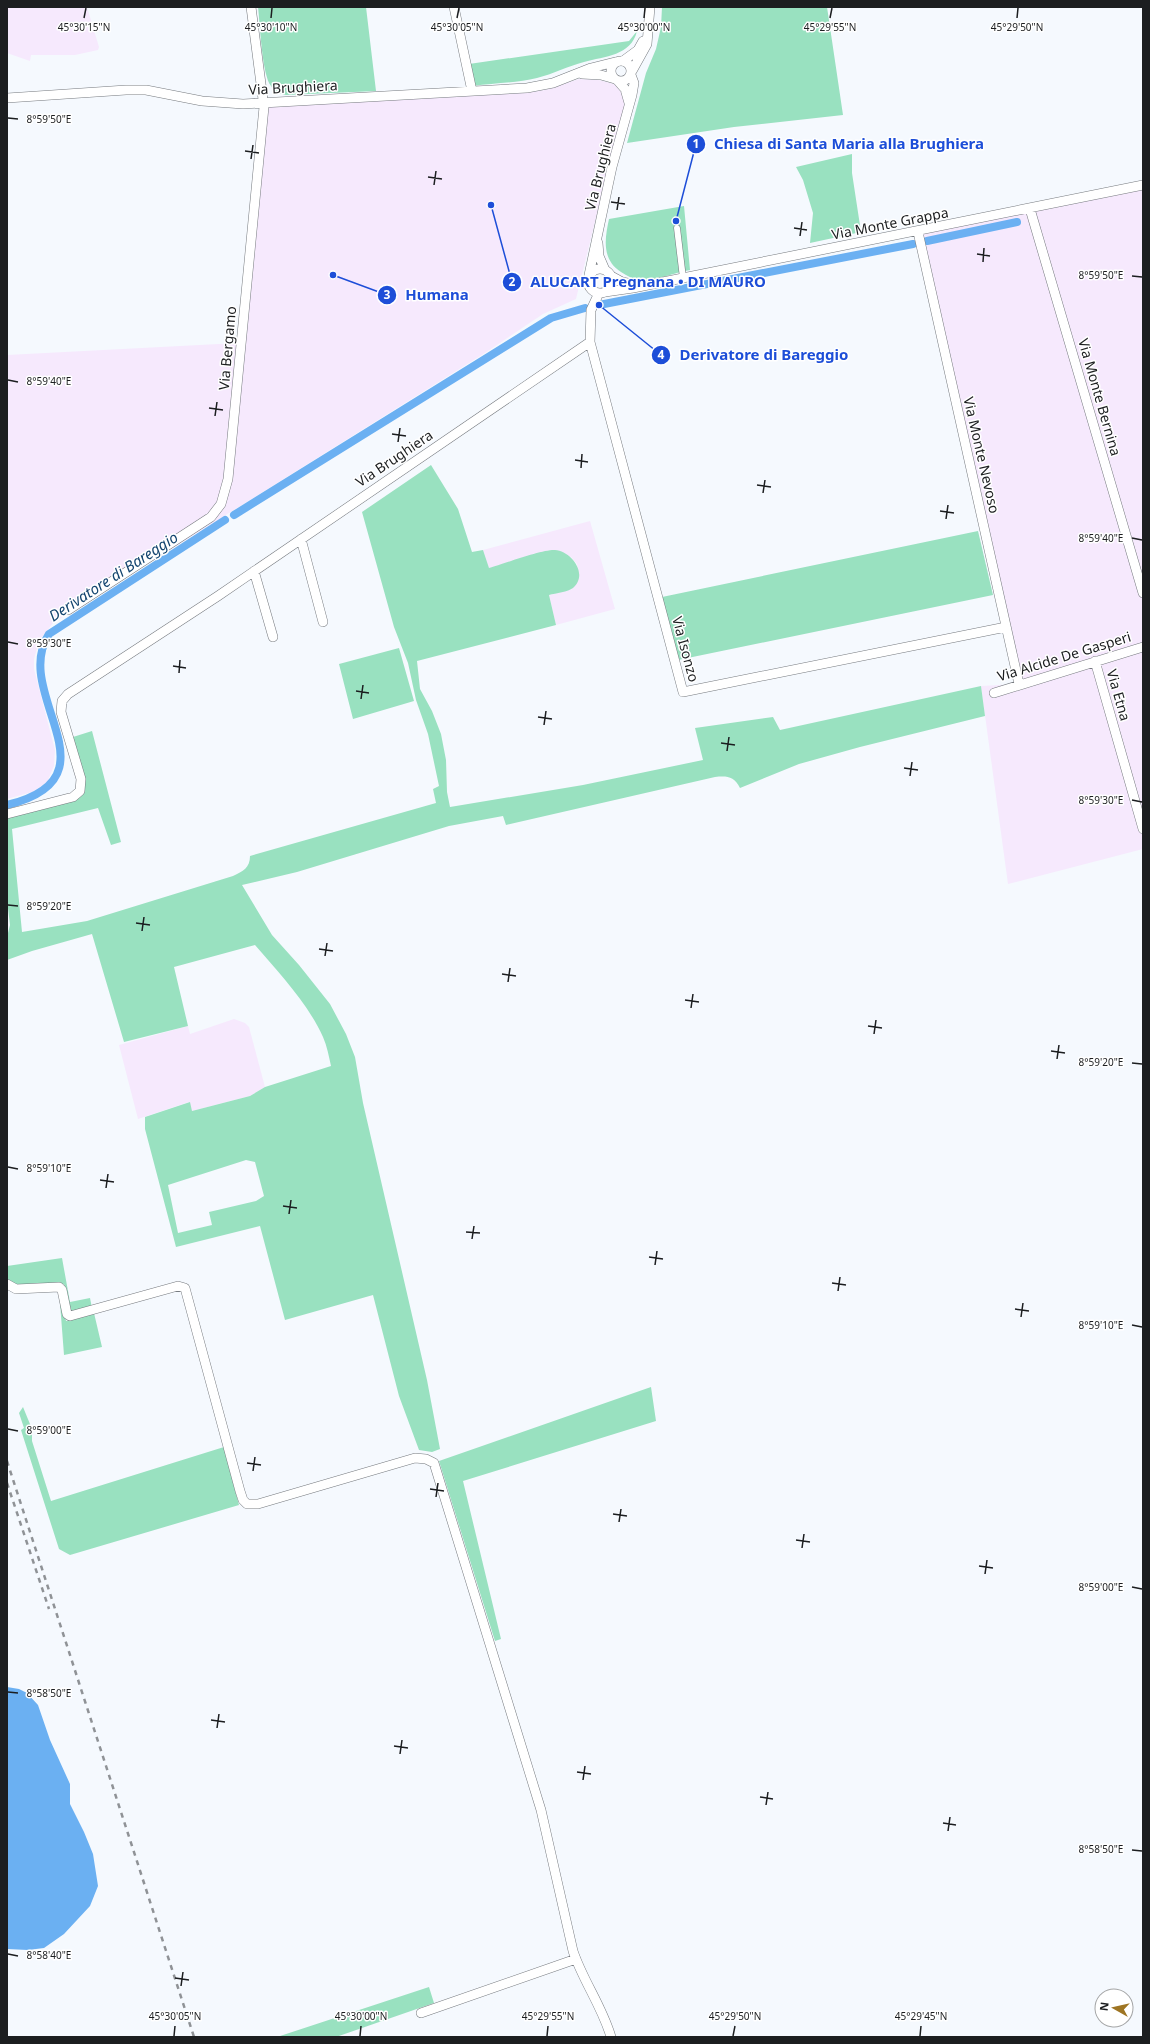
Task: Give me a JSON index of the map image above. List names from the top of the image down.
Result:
{
  "streets": {
    "street": [
      "Via Brughiera",
      "Via Monte Grappa",
      "Via Bergamo",
      "Via Monte Bernina",
      "Via Monte Nevoso",
      "Via Isonzo",
      "Via Alcide De Gasperi",
      "Via Etna"
    ]
  },
  "crossings": [
    ["Via Brughiera", "Via Monte Grappa"],
    ["Via Brughiera", "Via Bergamo"],
    ["Via Brughiera", "Via Isonzo"],
    ["Via Monte Grappa", "Via Monte Bernina"],
    ["Via Monte Grappa", "Via Monte Nevoso"],
    ["Via Monte Nevoso", "Via Isonzo"],
    ["Via Monte Nevoso", "Via Alcide De Gasperi"],
    ["Via Alcide De Gasperi", "Via Etna"]
  ],
  "water": ["Derivatore di Bareggio"],
  "places": [
    "ALUCART Pregnana • DI MAURO",
    "Chiesa di Santa Maria alla Brughiera",
    "Humana",
    "Derivatore di Bareggio"
  ],
  "north": "left",
  "coordinates": [
    "45°30'15\"N",
    "45°30'10\"N",
    "45°30'05\"N",
    "45°30'00\"N",
    "45°29'55\"N",
    "45°29'50\"N",
    "8°59'50\"E",
    "8°59'40\"E",
    "8°59'30\"E",
    "8°59'20\"E",
    "8°59'10\"E",
    "8°59'00\"E",
    "8°58'50\"E",
    "8°58'40\"E",
    "45°29'45\"N"
  ]
}
